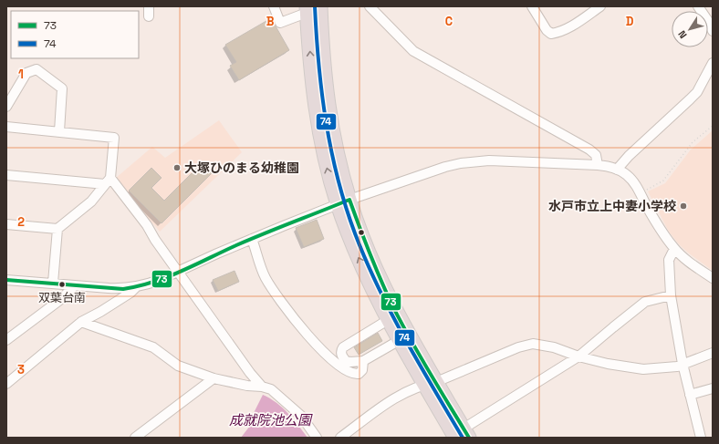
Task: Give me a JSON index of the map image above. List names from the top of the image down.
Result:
{
  "water": ["成就院池公園"],
  "places": ["大塚ひのまる幼稚園", "水戸市立上中妻小学校", "双葉台南"],
  "lines": ["transit line 74", "transit line 73"],
  "legend": ["73", "74"],
  "north": "bottom left",
  "grid": {
    "columns": ["B", "C", "D"],
    "rows": ["1", "2", "3"]
  }
}
